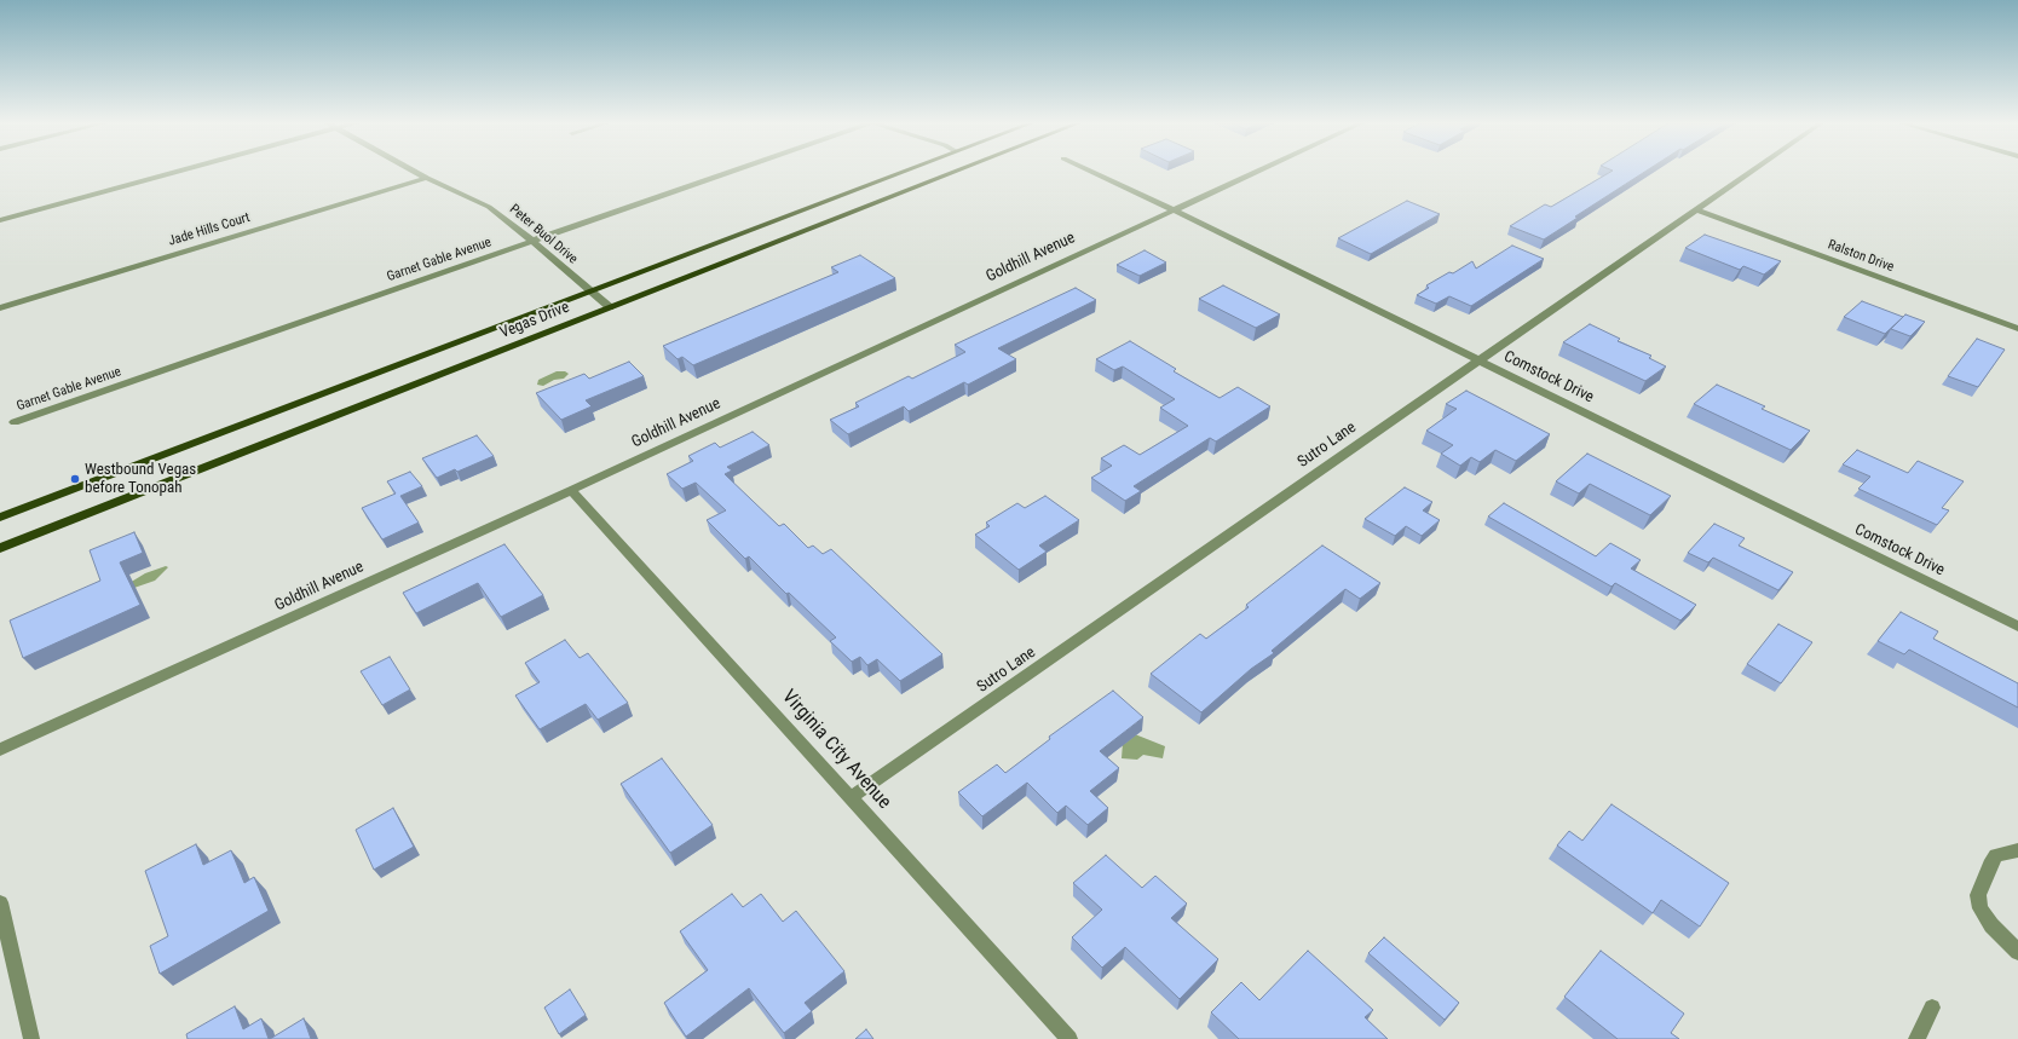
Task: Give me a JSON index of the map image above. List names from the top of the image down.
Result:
{
  "streets": {
    "main road": ["Vegas Drive"],
    "street": [
      "Jade Hills Court",
      "Peter Buol Drive",
      "Ralston Drive",
      "Goldhill Avenue",
      "Garnet Gable Avenue",
      "Comstock Drive",
      "Sutro Lane",
      "Virginia City Avenue"
    ]
  },
  "crossings": [
    ["Jade Hills Court", "Peter Buol Drive"],
    ["Peter Buol Drive", "Garnet Gable Avenue"],
    ["Peter Buol Drive", "Vegas Drive"],
    ["Ralston Drive", "Sutro Lane"],
    ["Goldhill Avenue", "Comstock Drive"],
    ["Goldhill Avenue", "Virginia City Avenue"],
    ["Comstock Drive", "Sutro Lane"],
    ["Sutro Lane", "Virginia City Avenue"]
  ],
  "places": ["Westbound Vegas before Tonopah"]
}
